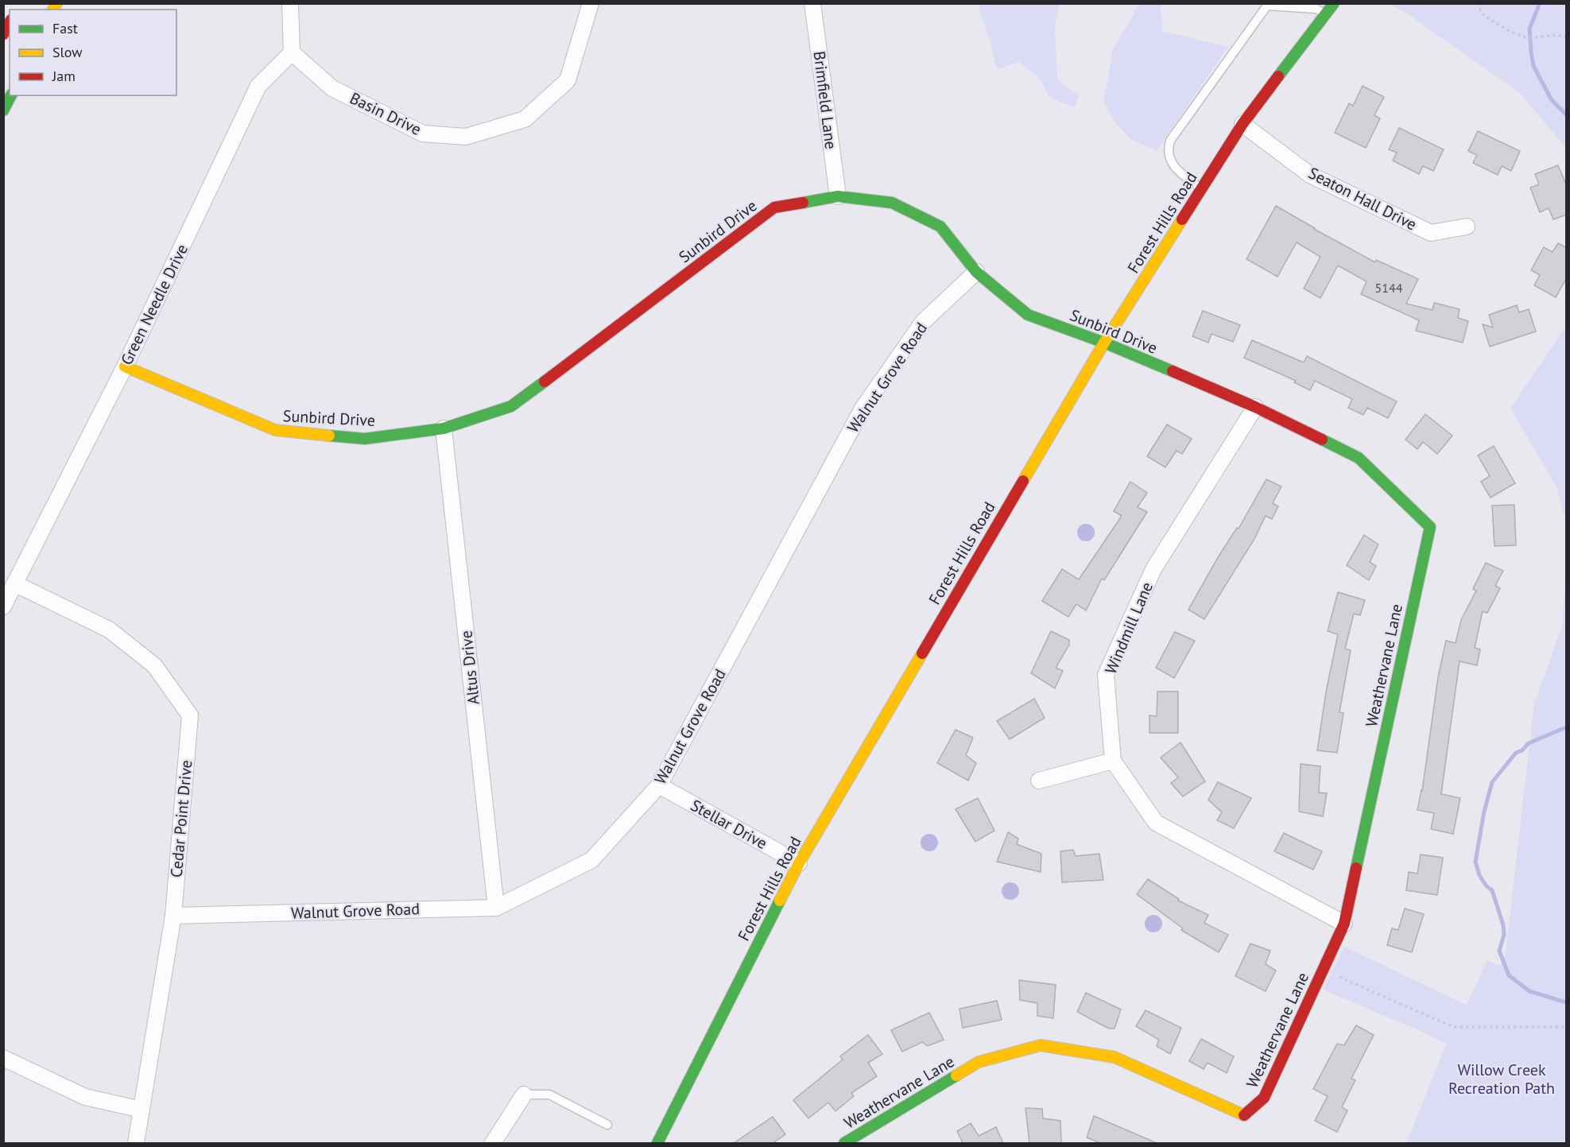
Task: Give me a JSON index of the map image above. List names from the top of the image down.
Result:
{
  "streets": {
    "street": [
      "Brimfield Lane",
      "Basin Drive",
      "Seaton Hall Drive",
      "Forest Hills Road",
      "Sunbird Drive",
      "Green Needle Drive",
      "Walnut Grove Road",
      "Windmill Lane",
      "Weathervane Lane",
      "Altus Drive",
      "Cedar Point Drive",
      "Stellar Drive"
    ]
  },
  "crossings": [
    ["Brimfield Lane", "Sunbird Drive"],
    ["Basin Drive", "Green Needle Drive"],
    ["Seaton Hall Drive", "Forest Hills Road"],
    ["Forest Hills Road", "Sunbird Drive"],
    ["Forest Hills Road", "Stellar Drive"],
    ["Sunbird Drive", "Green Needle Drive"],
    ["Sunbird Drive", "Walnut Grove Road"],
    ["Sunbird Drive", "Windmill Lane"],
    ["Sunbird Drive", "Weathervane Lane"],
    ["Sunbird Drive", "Altus Drive"],
    ["Green Needle Drive", "Cedar Point Drive"],
    ["Walnut Grove Road", "Altus Drive"],
    ["Walnut Grove Road", "Cedar Point Drive"],
    ["Walnut Grove Road", "Stellar Drive"],
    ["Windmill Lane", "Weathervane Lane"]
  ],
  "parks": ["Willow Creek Recreation Path"],
  "house_numbers": ["5144"],
  "legend": ["Fast", "Slow", "Jam"]
}
